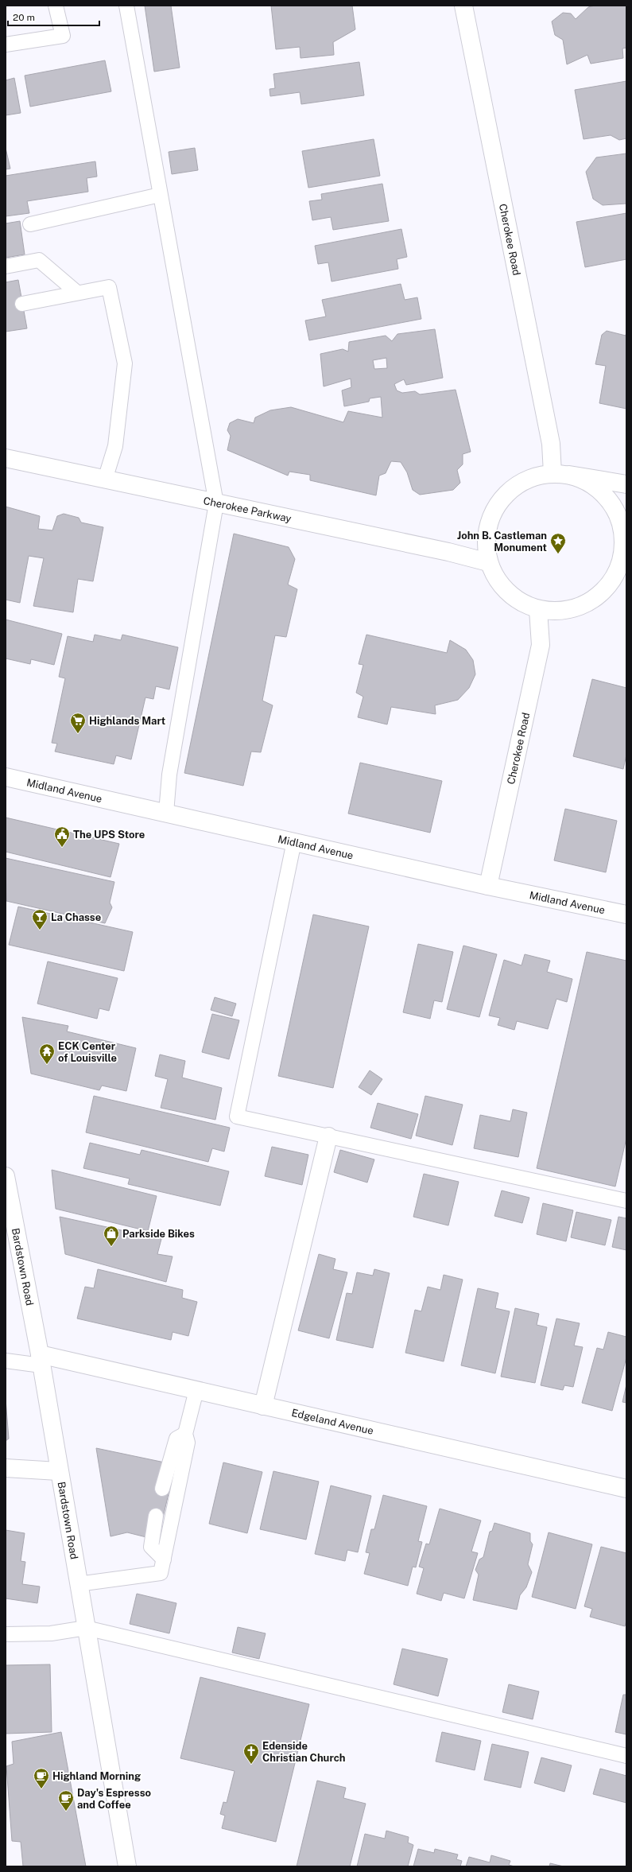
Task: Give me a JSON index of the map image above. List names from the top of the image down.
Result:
{
  "streets": {
    "street": [
      "Cherokee Road",
      "Cherokee Parkway",
      "Midland Avenue",
      "Bardstown Road",
      "Edgeland Avenue"
    ]
  },
  "crossings": [
    ["Cherokee Road", "Midland Avenue"],
    ["Bardstown Road", "Edgeland Avenue"]
  ],
  "places": {
    "place": ["John B. Castleman Monument"],
    "supermarket": ["Highlands Mart"],
    "public building": ["The UPS Store"],
    "bar": ["La Chasse"],
    "temple": ["ECK Center of Louisville"],
    "shop": ["Parkside Bikes"],
    "church": ["Edenside Christian Church"],
    "cafe": ["Highland Morning", "Day's Espresso and Coffee"]
  },
  "scale_bar": "20 m"
}
